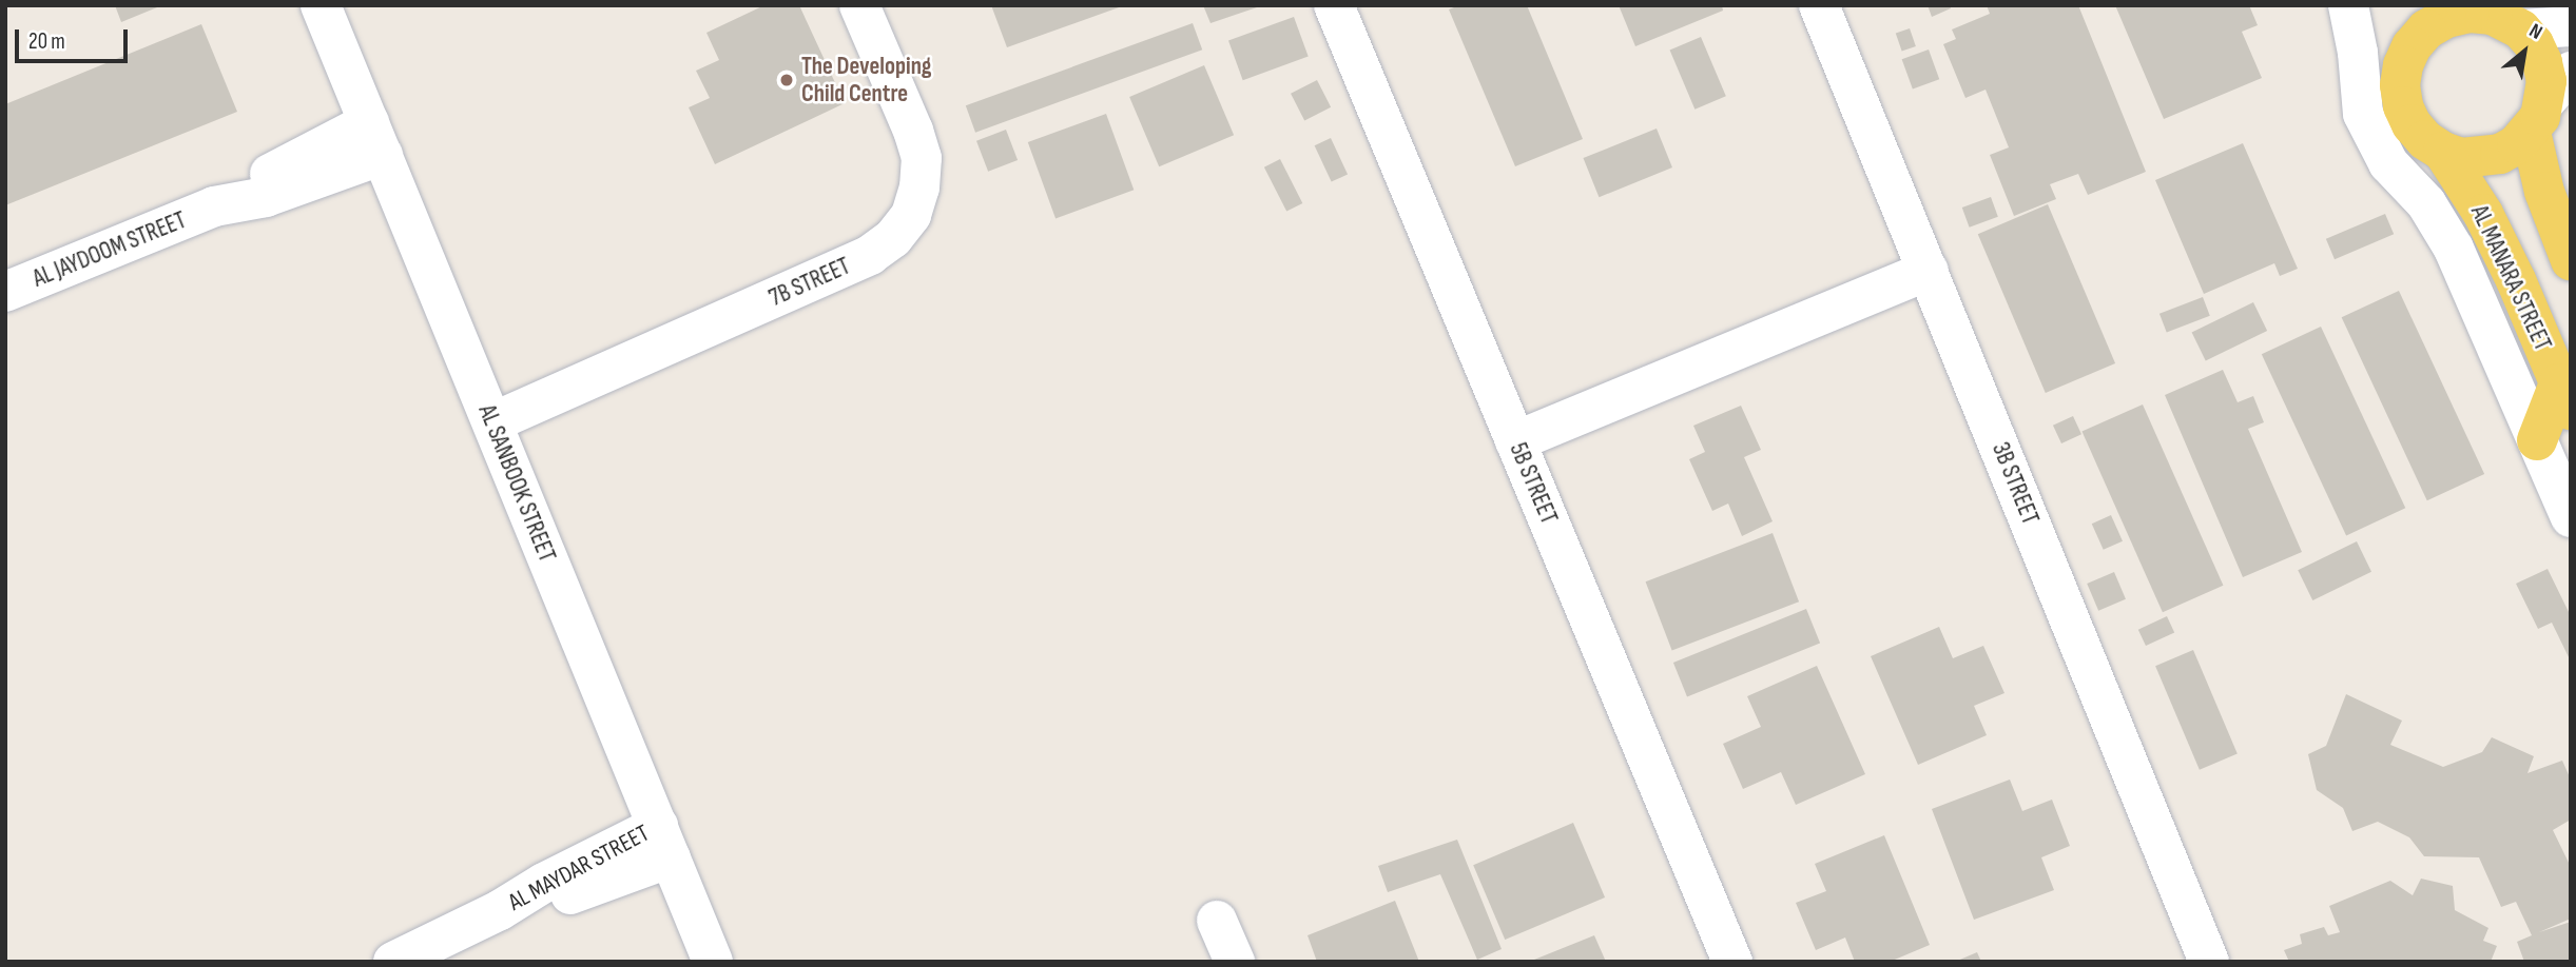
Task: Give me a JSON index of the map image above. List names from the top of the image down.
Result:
{
  "streets": {
    "main road": ["AL MANARA STREET"],
    "street": [
      "AL JAYDOOM STREET",
      "7B STREET",
      "AL SANBOOK STREET",
      "5B STREET",
      "3B STREET",
      "AL MAYDAR STREET"
    ]
  },
  "crossings": [
    ["AL JAYDOOM STREET", "AL SANBOOK STREET"],
    ["7B STREET", "AL SANBOOK STREET"],
    ["AL SANBOOK STREET", "AL MAYDAR STREET"]
  ],
  "places": ["The Developing Child Centre"],
  "scale_bar": "20 m",
  "north": "top right"
}
